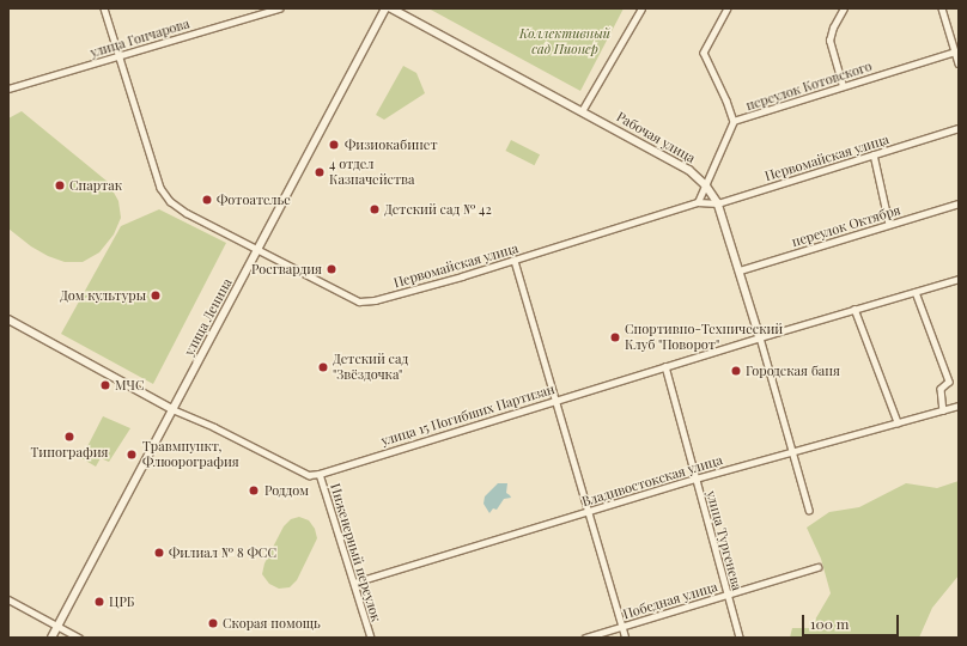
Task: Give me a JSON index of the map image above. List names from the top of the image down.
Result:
{
  "streets": {
    "main road": ["улица Ленина"],
    "street": [
      "улица Гончарова",
      "переулок Котовского",
      "Рабочая улица",
      "Первомайская улица",
      "переулок Октября",
      "улица 15 Погибших Партизан",
      "Владивостокская улица",
      "улица Тургенева",
      "Инженерный переулок",
      "Победная улица"
    ]
  },
  "crossings": [
    ["улица Гончарова", "Первомайская улица"],
    ["Рабочая улица", "Первомайская улица"],
    ["Рабочая улица", "переулок Октября"],
    ["Рабочая улица", "улица 15 Погибших Партизан"],
    ["Рабочая улица", "Владивостокская улица"],
    ["Первомайская улица", "улица Ленина"],
    ["улица Ленина", "улица 15 Погибших Партизан"],
    ["улица 15 Погибших Партизан", "улица Тургенева"],
    ["улица 15 Погибших Партизан", "Инженерный переулок"],
    ["Владивостокская улица", "улица Тургенева"],
    ["Владивостокская улица", "Инженерный переулок"],
    ["улица Тургенева", "Победная улица"]
  ],
  "parks": ["Коллективный сад Пионер"],
  "places": [
    "Физиокабинет",
    "4 отдел Казначейства",
    "Спартак",
    "Фотоателье",
    "Детский сад № 42",
    "Росгвардия",
    "Дом культуры",
    "Спортивно-Технический Клуб \"Поворот\"",
    "Детский сад \"Звёздочка\"",
    "Городская баня",
    "МЧС",
    "Типография",
    "Травмпункт, Флюорография",
    "Роддом",
    "Филиал № 8 ФСС",
    "ЦРБ",
    "Скорая помощь"
  ],
  "scale_bar": "100 m"
}
